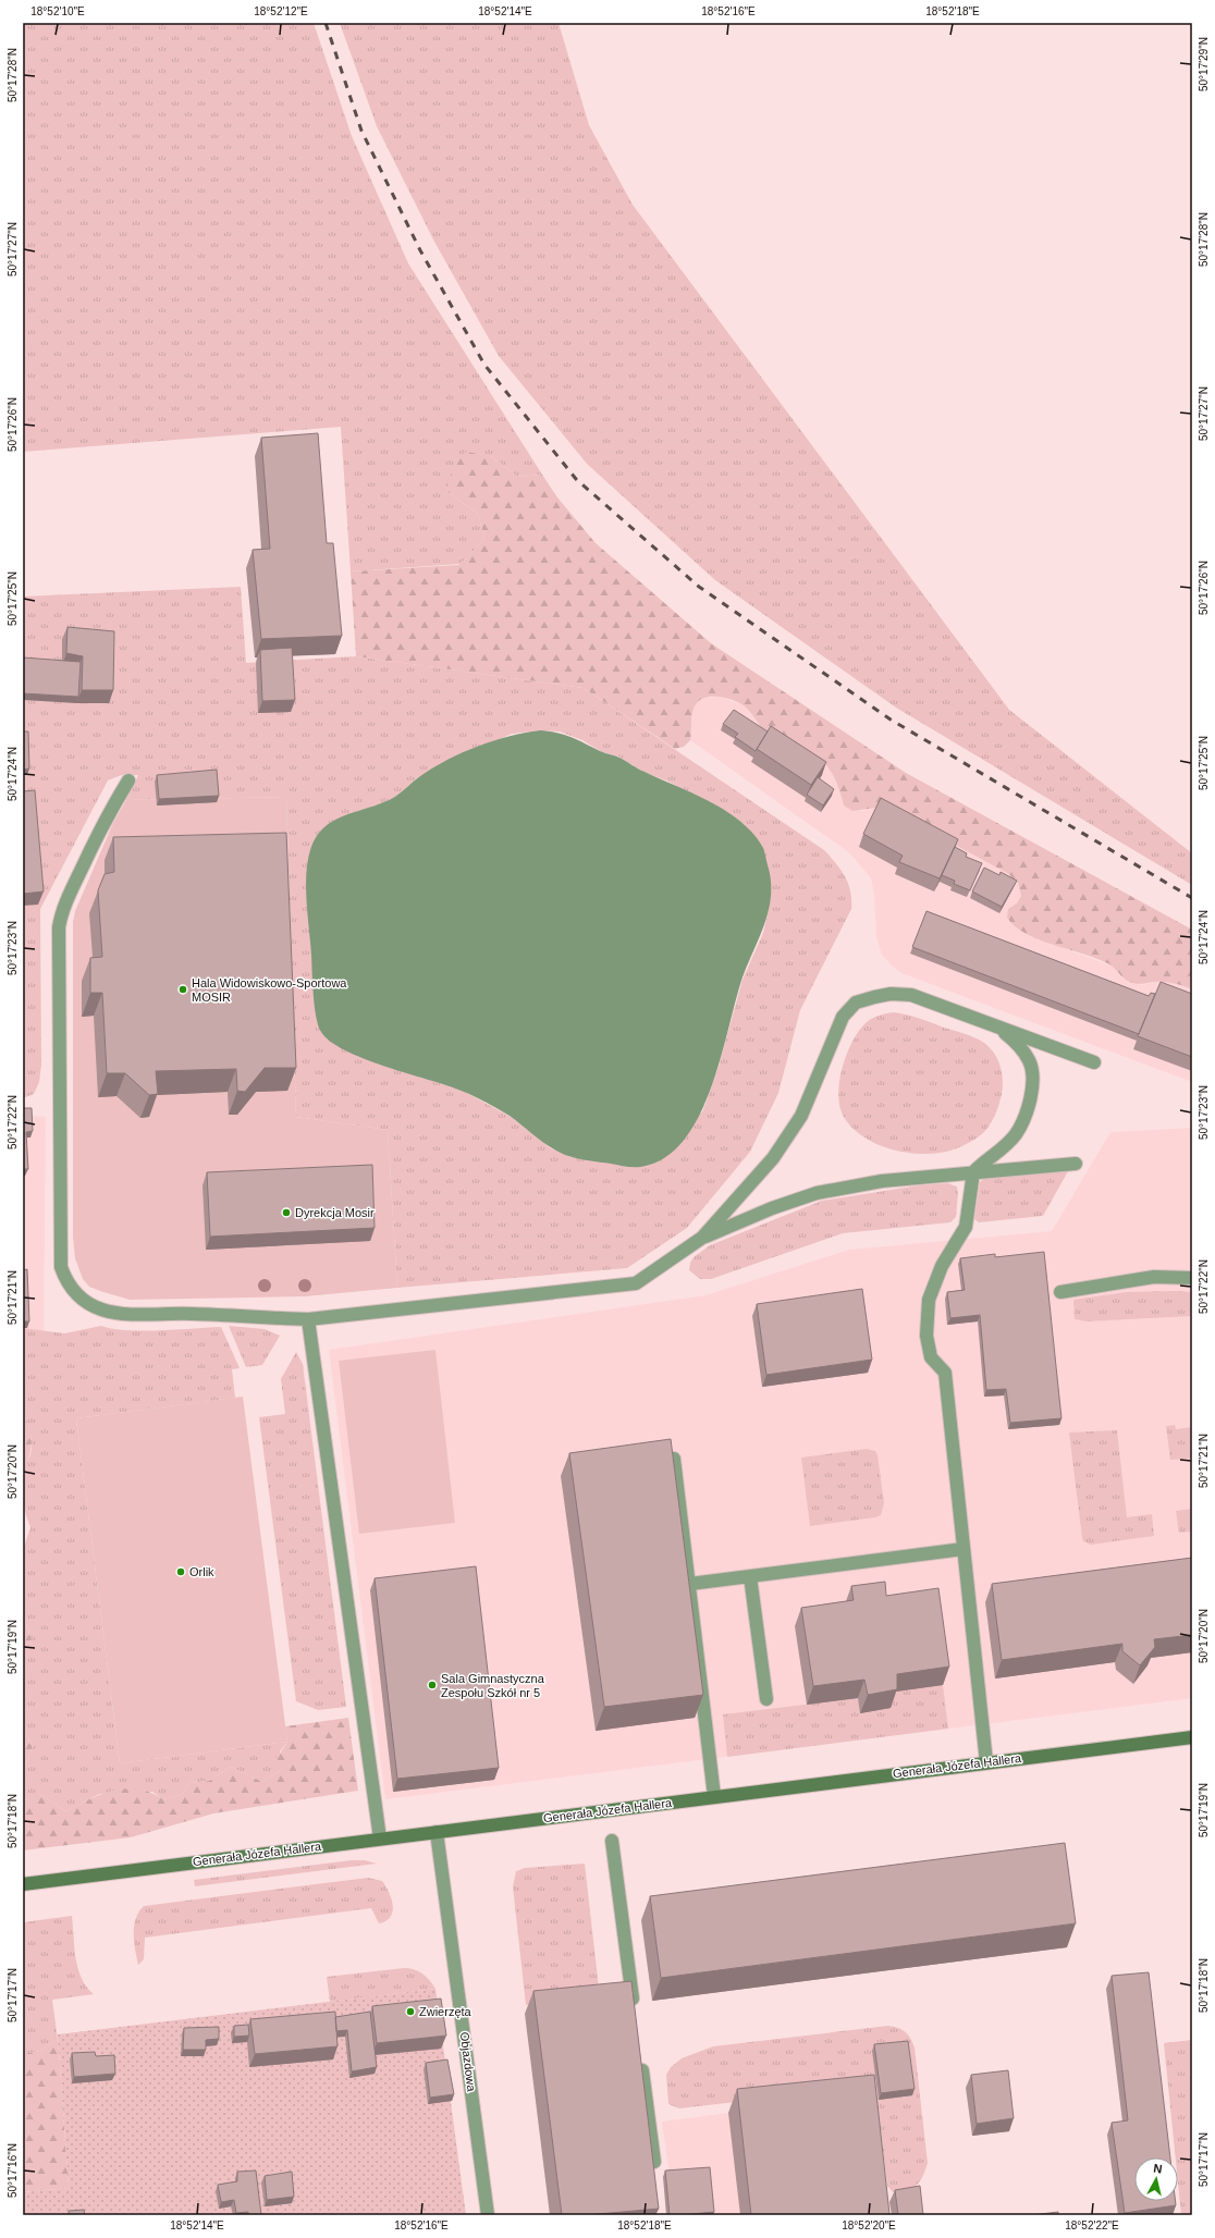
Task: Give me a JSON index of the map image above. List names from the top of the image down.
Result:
{
  "streets": {
    "street": ["Generała Józefa Hallera", "Objazdowa"]
  },
  "crossings": [
    ["Generała Józefa Hallera", "Objazdowa"]
  ],
  "places": [
    "Hala Widowiskowo-Sportowa MOSIR",
    "Dyrekcja Mosir",
    "Orlik",
    "Sala Gimnastyczna Zespołu Szkół nr 5",
    "Zwierzęta"
  ],
  "north": "top",
  "coordinates": [
    "18°52'10\"E",
    "18°52'12\"E",
    "18°52'14\"E",
    "18°52'16\"E",
    "18°52'18\"E",
    "50°17'29\"N",
    "50°17'28\"N",
    "50°17'27\"N",
    "50°17'26\"N",
    "50°17'25\"N",
    "50°17'24\"N",
    "50°17'23\"N",
    "50°17'22\"N",
    "50°17'21\"N",
    "50°17'20\"N",
    "50°17'19\"N",
    "50°17'18\"N",
    "50°17'17\"N",
    "50°17'16\"N",
    "18°52'20\"E",
    "18°52'22\"E"
  ]
}
